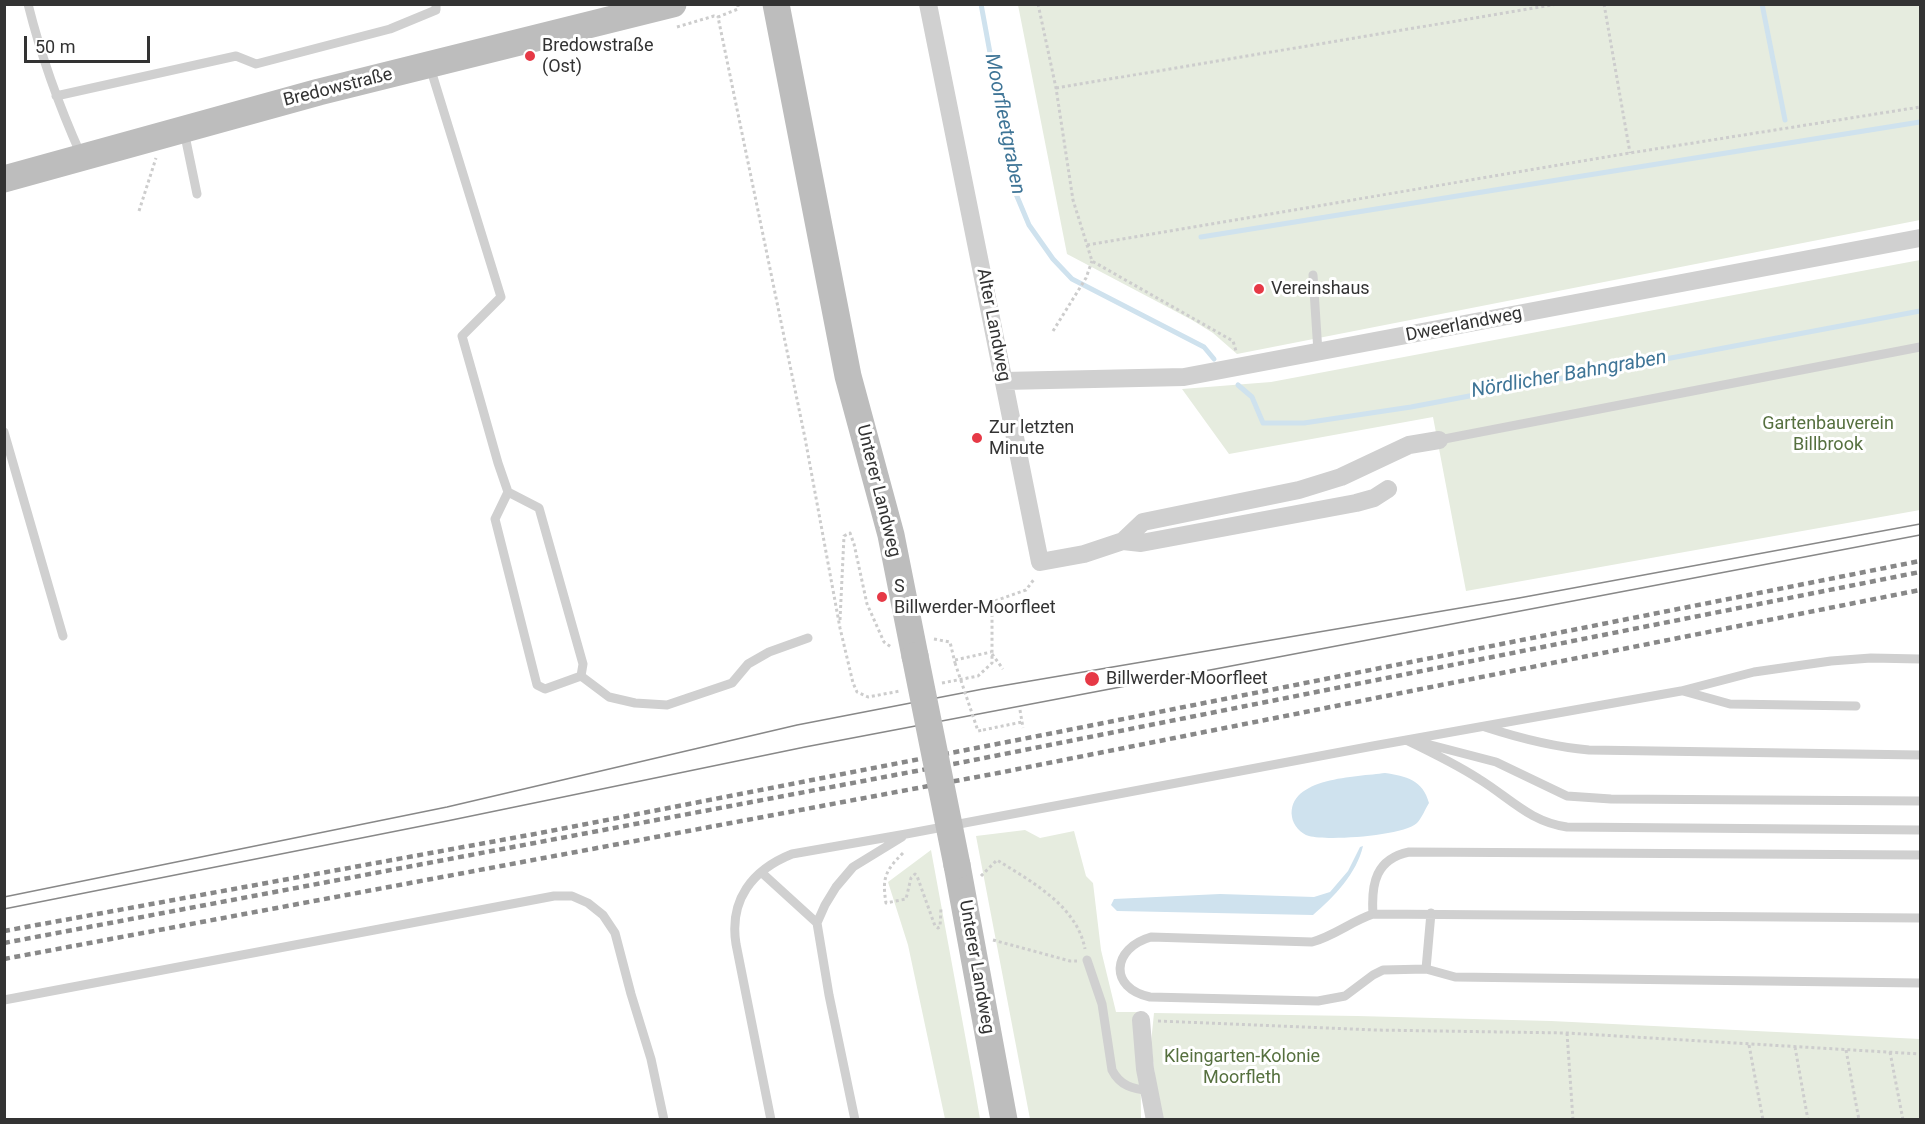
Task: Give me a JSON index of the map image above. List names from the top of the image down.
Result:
{
  "streets": {
    "main road": ["Bredowstraße", "Unterer Landweg"],
    "street": ["Alter Landweg", "Dweerlandweg"]
  },
  "crossings": [
    ["Alter Landweg", "Dweerlandweg"]
  ],
  "water": ["Moorfleetgraben", "Nördlicher Bahngraben"],
  "parks": ["Gartenbauverein Billbrook", "Kleingarten-Kolonie Moorfleth"],
  "places": [
    "Bredowstraße (Ost)",
    "Vereinshaus",
    "Zur letzten Minute",
    "S Billwerder-Moorfleet",
    "Billwerder-Moorfleet"
  ],
  "scale_bar": "50 m"
}
